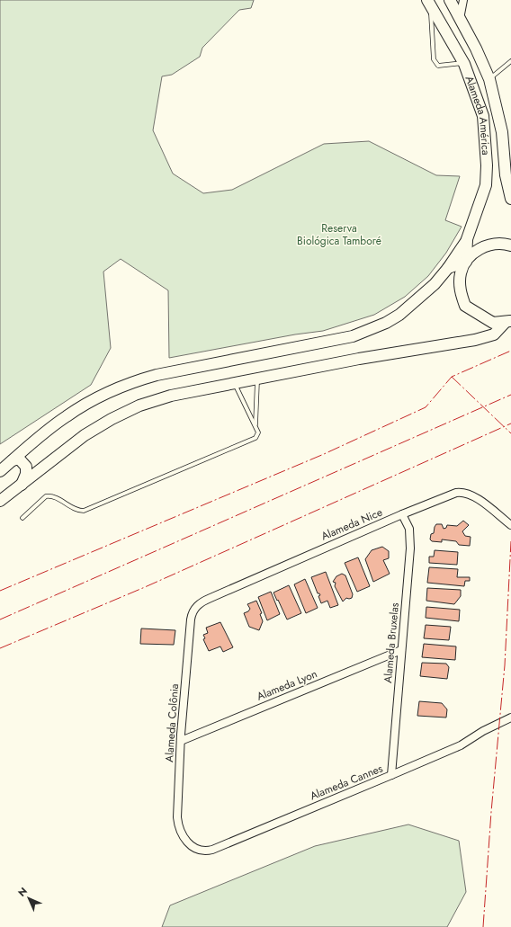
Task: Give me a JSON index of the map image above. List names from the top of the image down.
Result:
{
  "streets": {
    "main road": ["Alameda América"],
    "street": [
      "Alameda Nice",
      "Alameda Bruxelas",
      "Alameda Lyon",
      "Alameda Colônia",
      "Alameda Cannes"
    ]
  },
  "crossings": [
    ["Alameda Nice", "Alameda Bruxelas"],
    ["Alameda Nice", "Alameda Colônia"],
    ["Alameda Bruxelas", "Alameda Lyon"],
    ["Alameda Bruxelas", "Alameda Cannes"],
    ["Alameda Lyon", "Alameda Colônia"],
    ["Alameda Colônia", "Alameda Cannes"]
  ],
  "parks": ["Reserva Biológica Tamboré"],
  "north": "top left"
}
